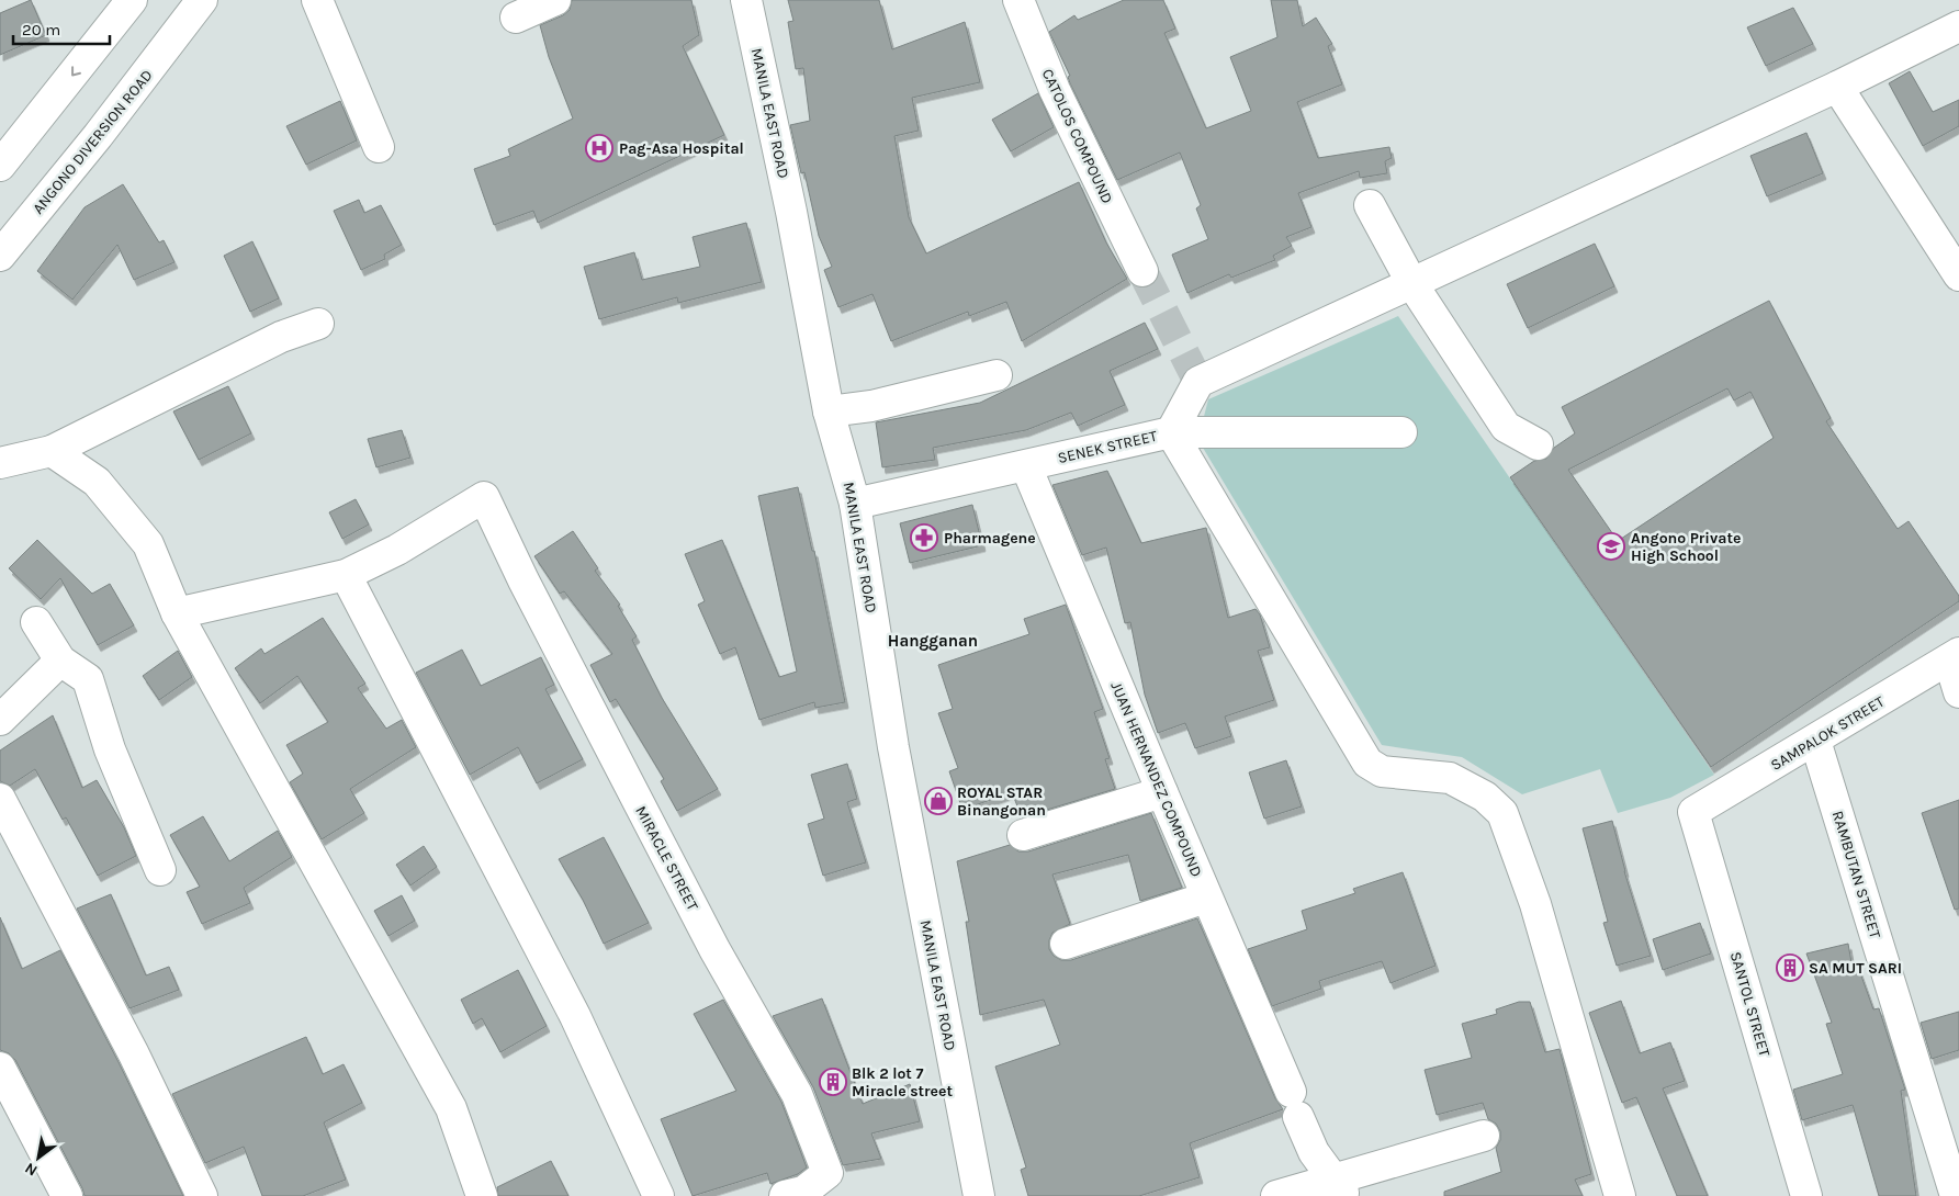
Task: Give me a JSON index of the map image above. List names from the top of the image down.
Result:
{
  "streets": {
    "street": [
      "MANILA EAST ROAD",
      "CATOLOS COMPOUND",
      "ANGONO DIVERSION ROAD",
      "SENEK STREET",
      "SAMPALOK STREET",
      "JUAN HERNANDEZ COMPOUND",
      "MIRACLE STREET",
      "RAMBUTAN STREET",
      "SANTOL STREET"
    ]
  },
  "crossings": [
    ["MANILA EAST ROAD", "SENEK STREET"],
    ["SENEK STREET", "JUAN HERNANDEZ COMPOUND"],
    ["SAMPALOK STREET", "RAMBUTAN STREET"],
    ["SAMPALOK STREET", "SANTOL STREET"]
  ],
  "districts": ["Hangganan"],
  "places": {
    "hospital": ["Pag-Asa Hospital"],
    "pharmacy": ["Pharmagene"],
    "school or university": ["Angono Private High School"],
    "shop": ["ROYAL STAR Binangonan"],
    "building": ["SA MUT SARI", "Blk 2 lot 7 Miracle street"]
  },
  "scale_bar": "20 m",
  "north": "bottom left"
}
